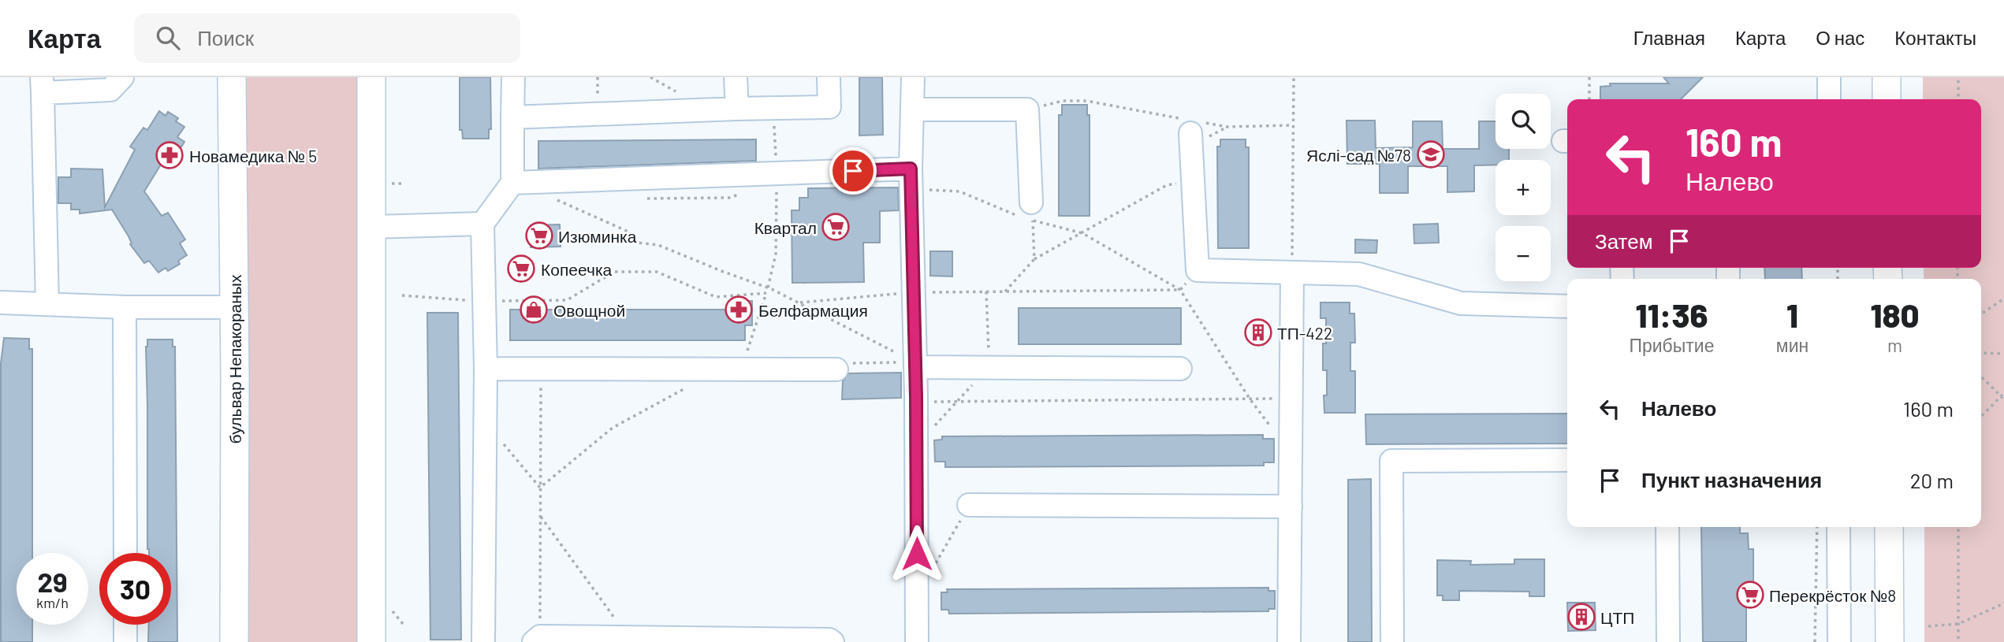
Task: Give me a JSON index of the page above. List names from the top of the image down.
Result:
{
  "streets": {
    "main road": ["бульвар Непакораных"]
  },
  "places": {
    "school or university": ["Яслі-сад №78"],
    "pharmacy": ["Новамедика № 5", "Белфармация"],
    "supermarket": [
      "Квартал",
      "Изюминка",
      "Копеечка",
      "Перекрёсток №8"
    ],
    "shop": ["Овощной"],
    "building": ["ТП-422", "ЦТП"]
  },
  "page": {
    "header": "Карта",
    "search": "Поиск",
    "nav": [
      "Главная",
      "Карта",
      "О нас",
      "Контакты"
    ],
    "map_buttons": ["+", "−"],
    "turn": ["160 m", "Налево"],
    "then": "Затем",
    "eta": [
      "11:36",
      "Прибытие",
      "1",
      "мин",
      "180",
      "m"
    ],
    "list": [
      {
        "name": "Налево",
        "value": "160 m"
      },
      {
        "name": "Пункт назначения",
        "value": "20 m"
      }
    ],
    "speed": "29 km/h",
    "limit": "30"
  }
}
